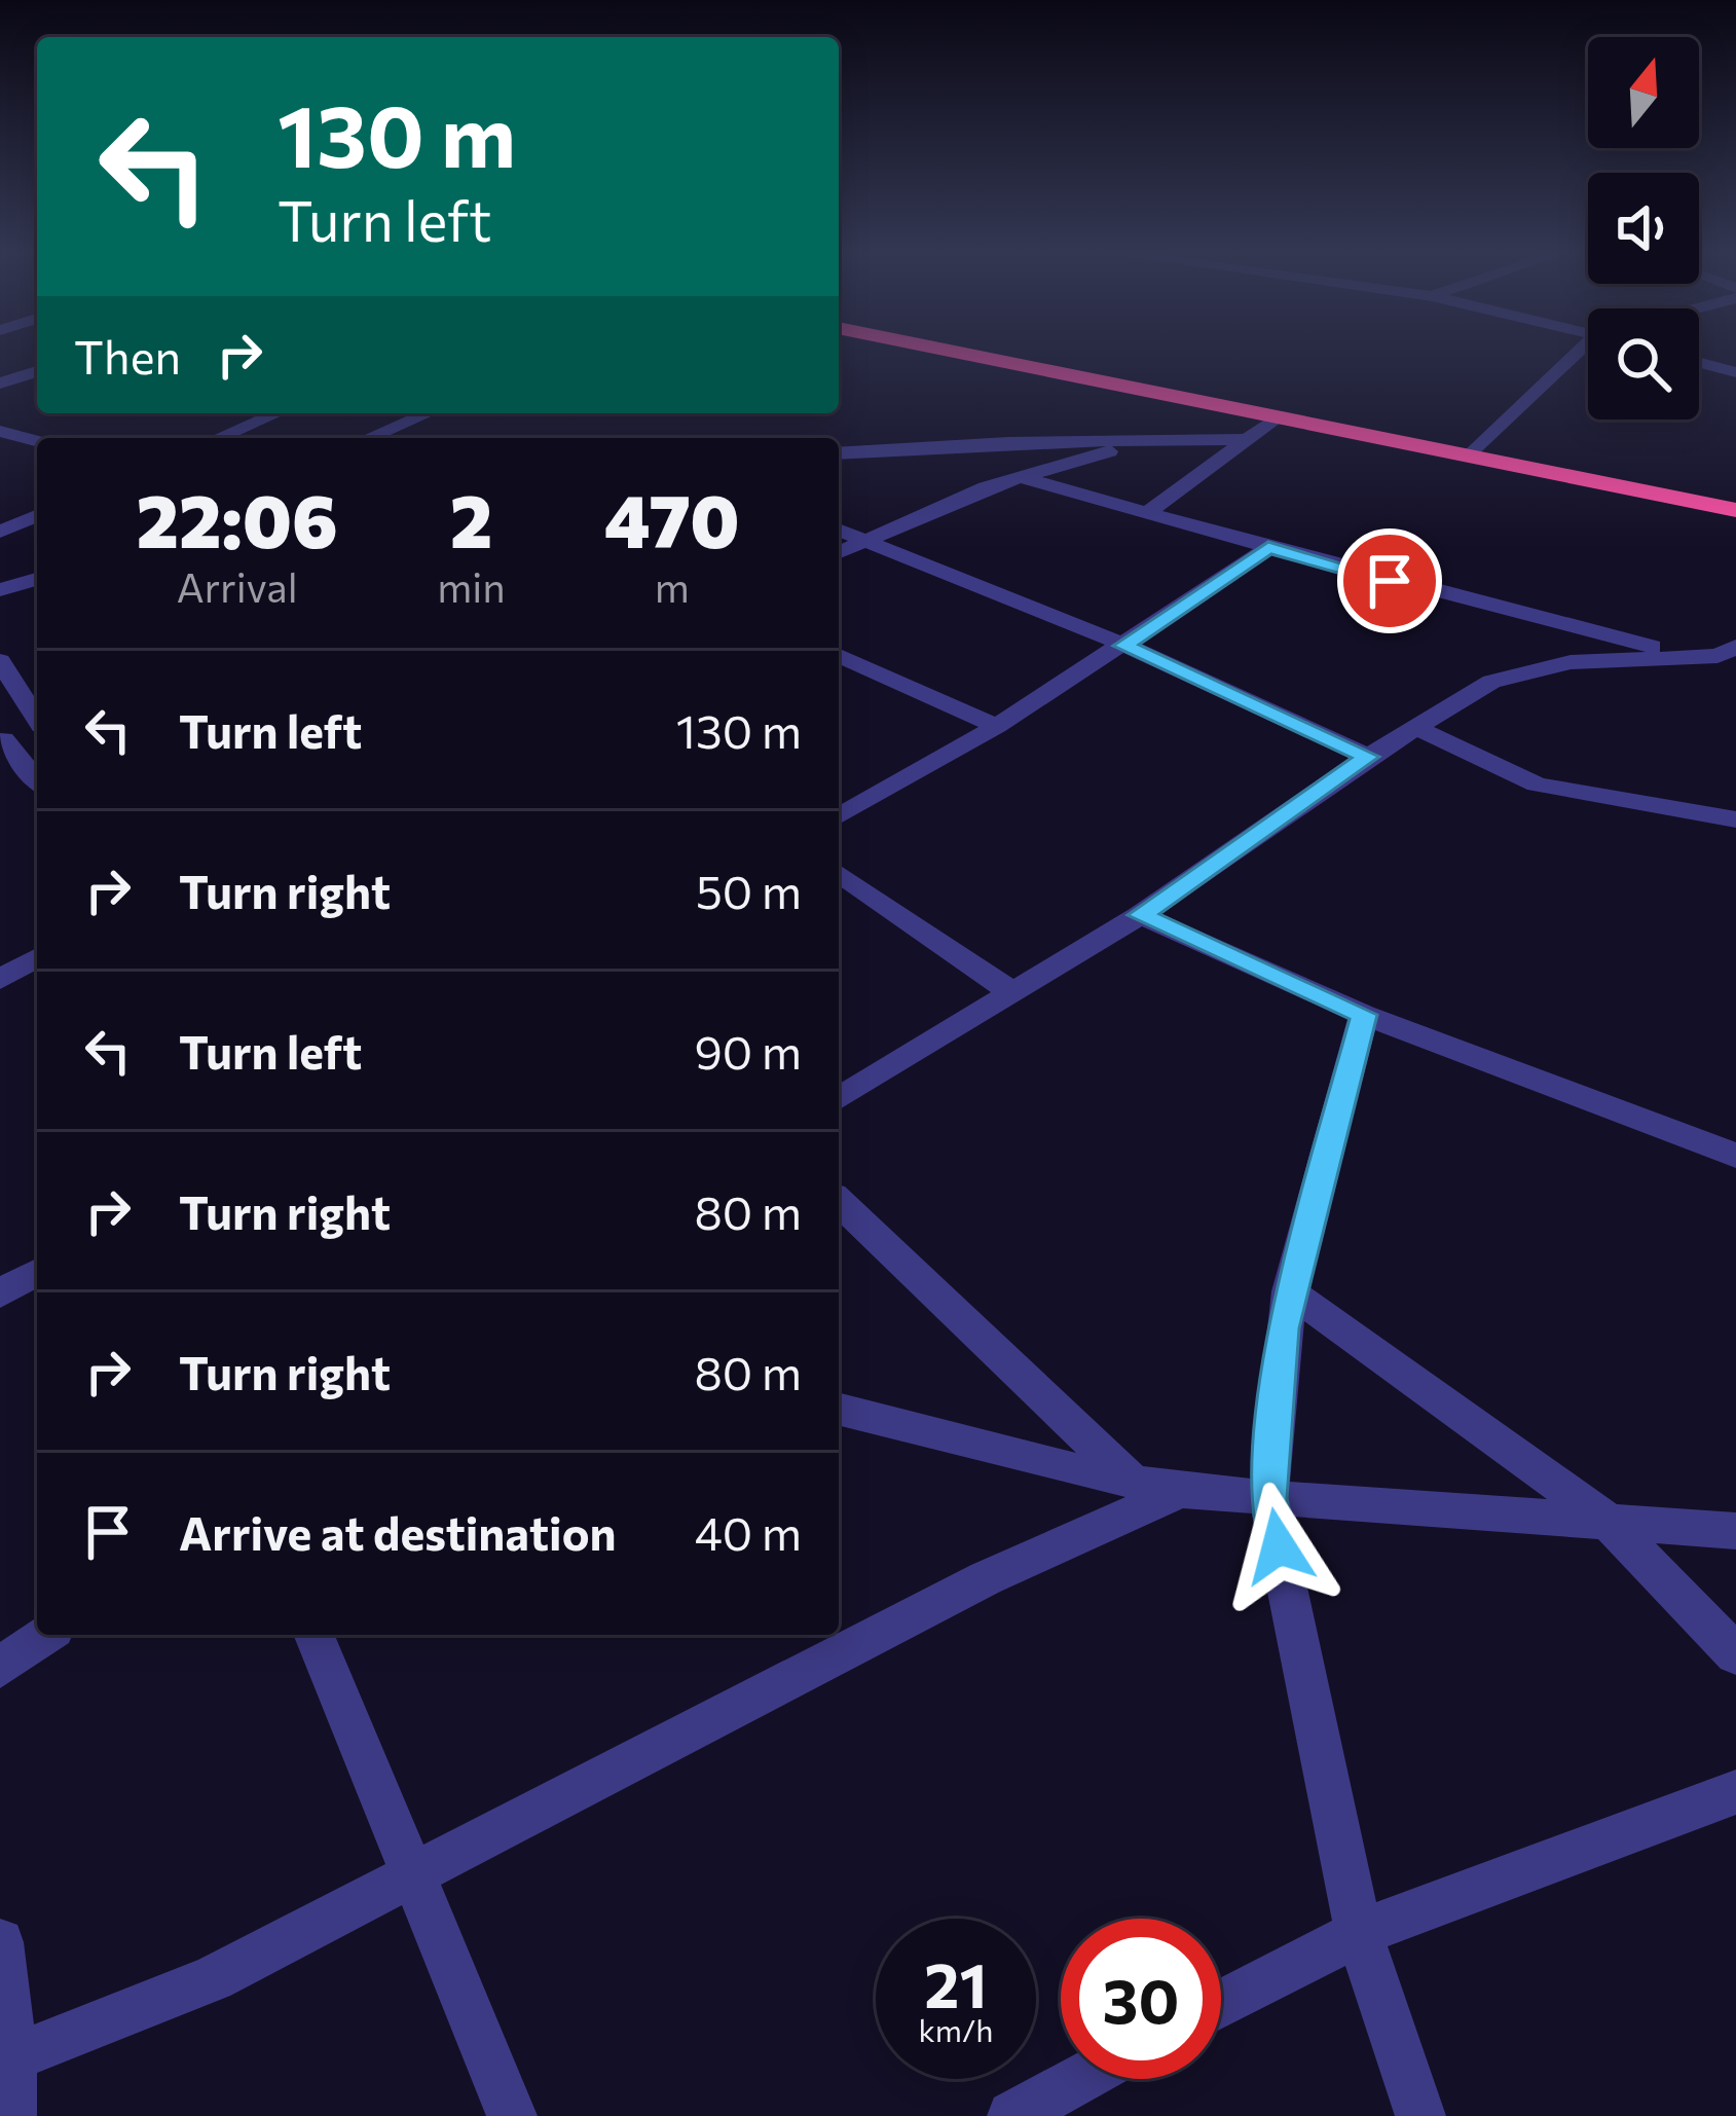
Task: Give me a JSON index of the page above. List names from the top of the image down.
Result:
{
  "north": "top",
  "page": {
    "turn": ["130 m", "Turn left"],
    "then": "Then",
    "eta": [
      "22:06",
      "Arrival",
      "2",
      "min",
      "470",
      "m"
    ],
    "list": [
      {
        "name": "Turn left",
        "value": "130 m"
      },
      {
        "name": "Turn right",
        "value": "50 m"
      },
      {
        "name": "Turn left",
        "value": "90 m"
      },
      {
        "name": "Turn right",
        "value": "80 m"
      },
      {
        "name": "Turn right",
        "value": "80 m"
      },
      {
        "name": "Arrive at destination",
        "value": "40 m"
      }
    ],
    "speed": "21 km/h",
    "limit": "30"
  }
}
